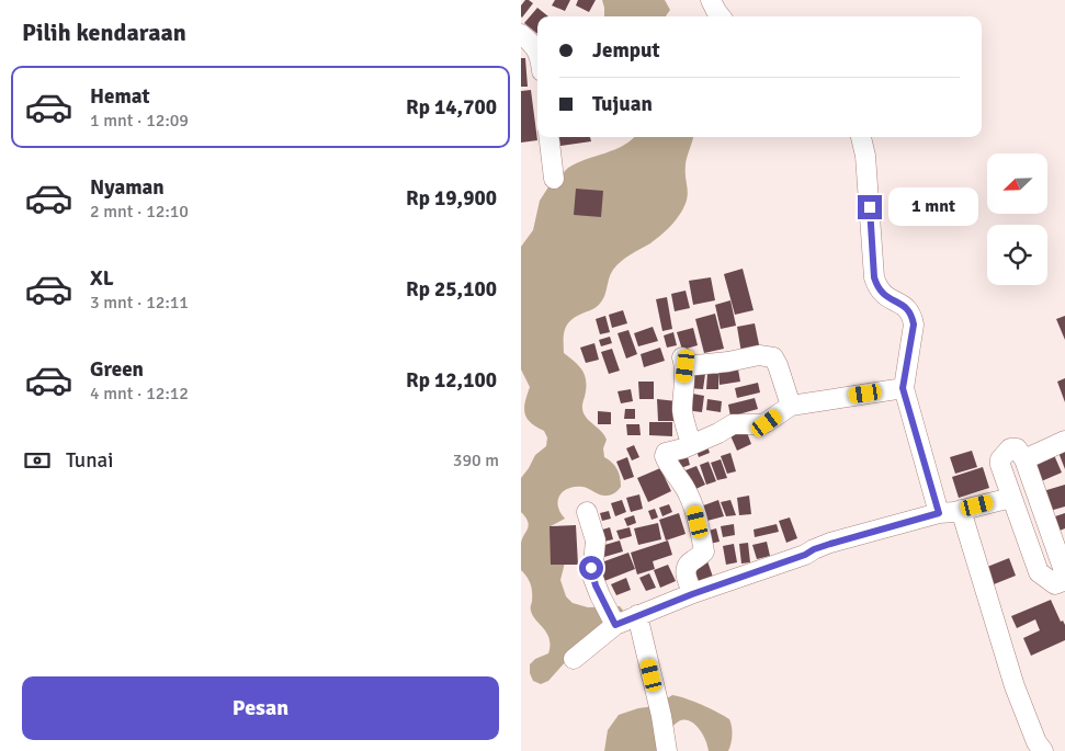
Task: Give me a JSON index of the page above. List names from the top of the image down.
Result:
{
  "north": "bottom left",
  "page": {
    "heading": "Pilih kendaraan",
    "banner": ["Jemput", "Tujuan"],
    "list": [
      {
        "name": "Hemat",
        "note": "1 mnt · 12:09",
        "value": "Rp 14,700"
      },
      {
        "name": "Nyaman",
        "note": "2 mnt · 12:10",
        "value": "Rp 19,900"
      },
      {
        "name": "XL",
        "note": "3 mnt · 12:11",
        "value": "Rp 25,100"
      },
      {
        "name": "Green",
        "note": "4 mnt · 12:12",
        "value": "Rp 12,100"
      }
    ],
    "bubble": "1 mnt",
    "pay": ["Tunai", "390 m"],
    "buttons": "Pesan"
  }
}
